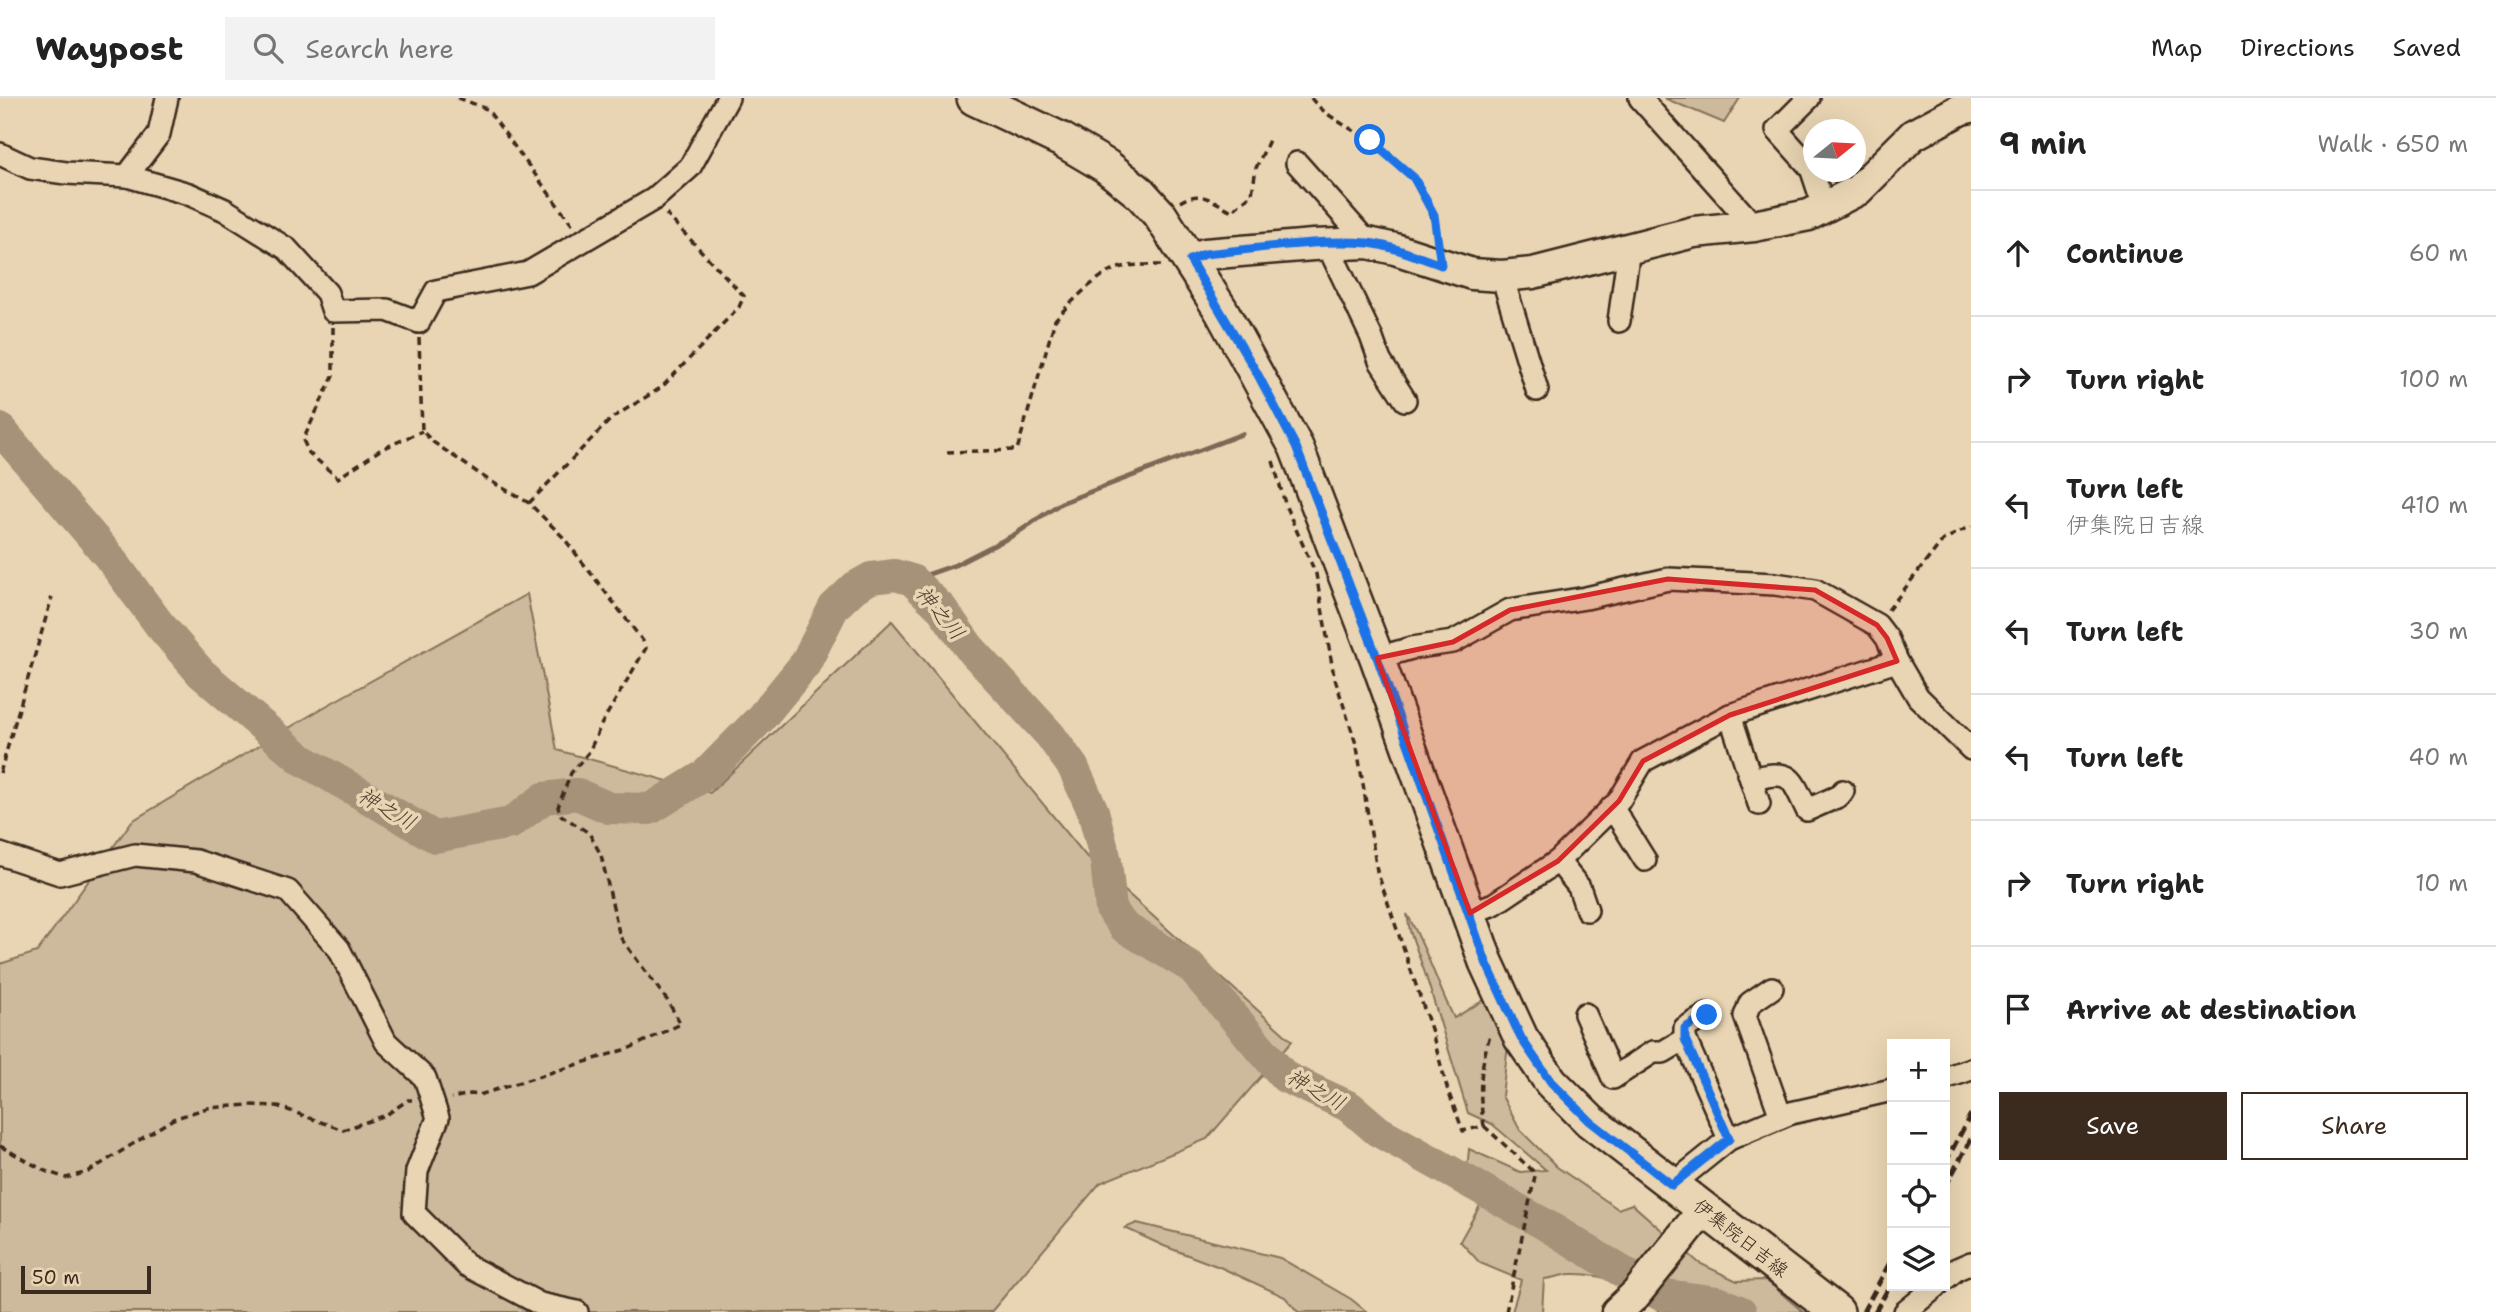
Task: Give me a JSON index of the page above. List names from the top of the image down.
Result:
{
  "streets": {
    "main road": ["伊集院日吉線"]
  },
  "water": ["神之川"],
  "scale_bar": "50 m",
  "north": "right",
  "page": {
    "header": "Waypost",
    "search": "Search here",
    "nav": ["Map", "Directions", "Saved"],
    "heading": ["9 min", "Walk · 650 m"],
    "list": [
      ["Continue", "60 m"],
      ["Turn right", "100 m"],
      ["Turn left", "伊集院日吉線", "410 m"],
      ["Turn left", "30 m"],
      ["Turn left", "40 m"],
      ["Turn right", "10 m"],
      "Arrive at destination"
    ],
    "map_buttons": ["+", "−"],
    "buttons": ["Save", "Share"],
    "scale": "50 m"
  }
}
